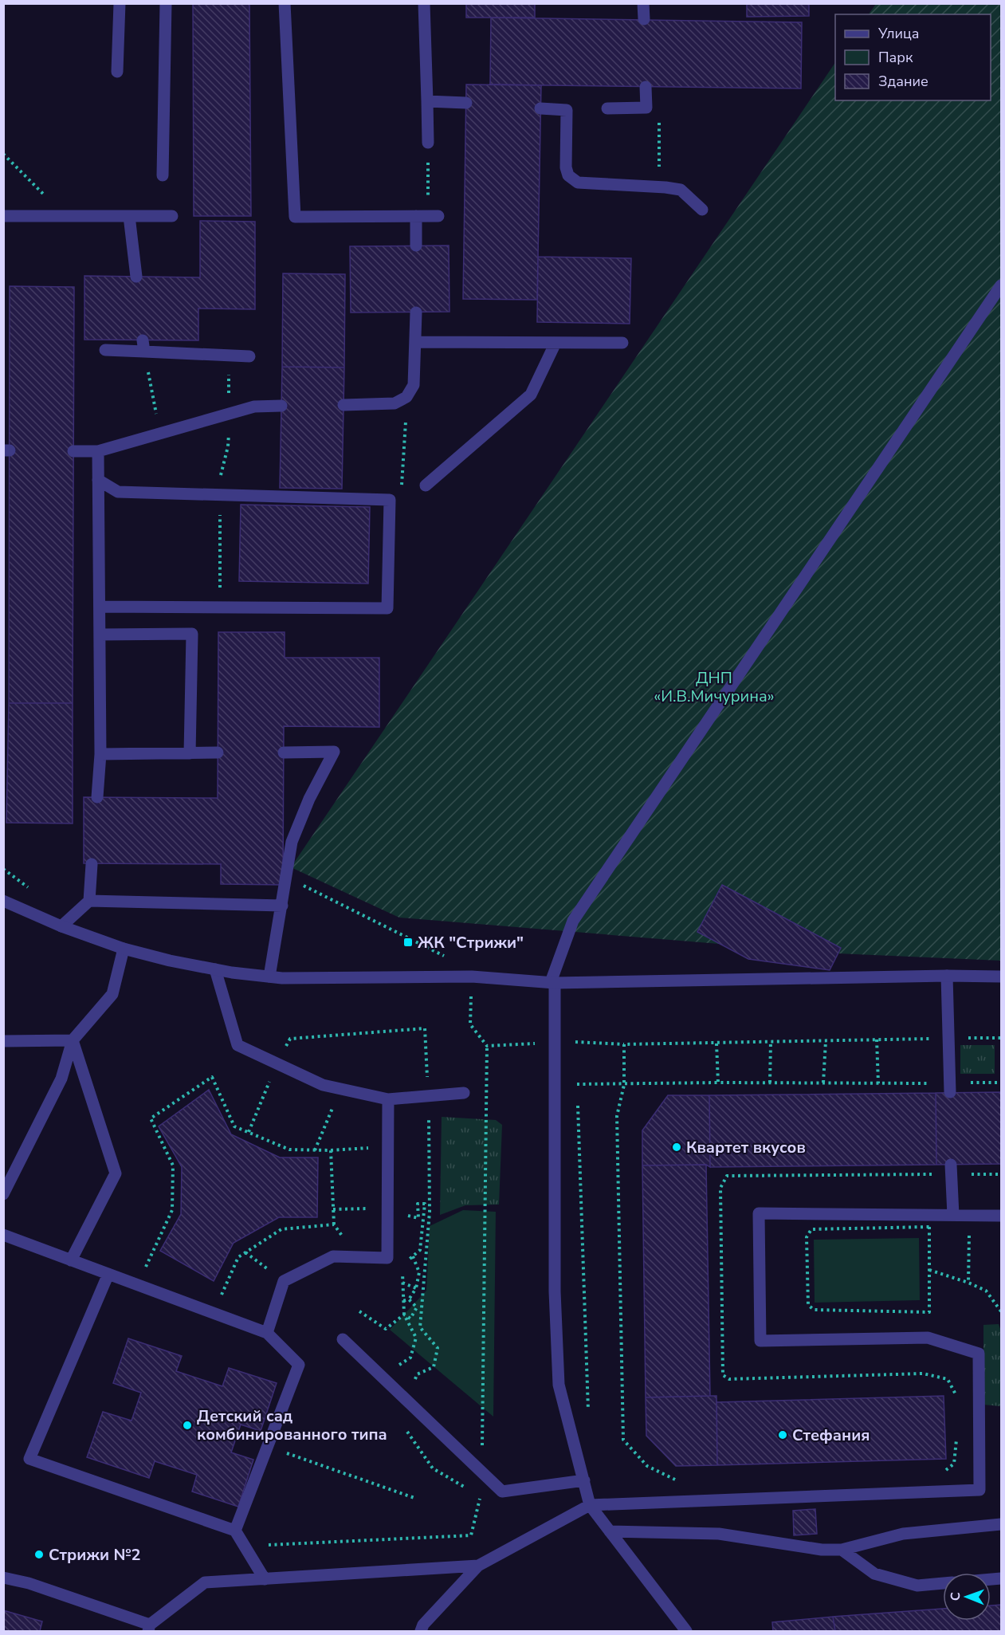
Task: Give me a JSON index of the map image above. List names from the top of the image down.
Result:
{
  "parks": ["ДНП «И.В.Мичурина»"],
  "places": {
    "transit": ["ЖК \"Стрижи\""],
    "other": [
      "Квартет вкусов",
      "Детский сад комбинированного типа",
      "Стефания",
      "Стрижи №2"
    ]
  },
  "legend": ["Улица", "Парк", "Здание"],
  "north": "left"
}
